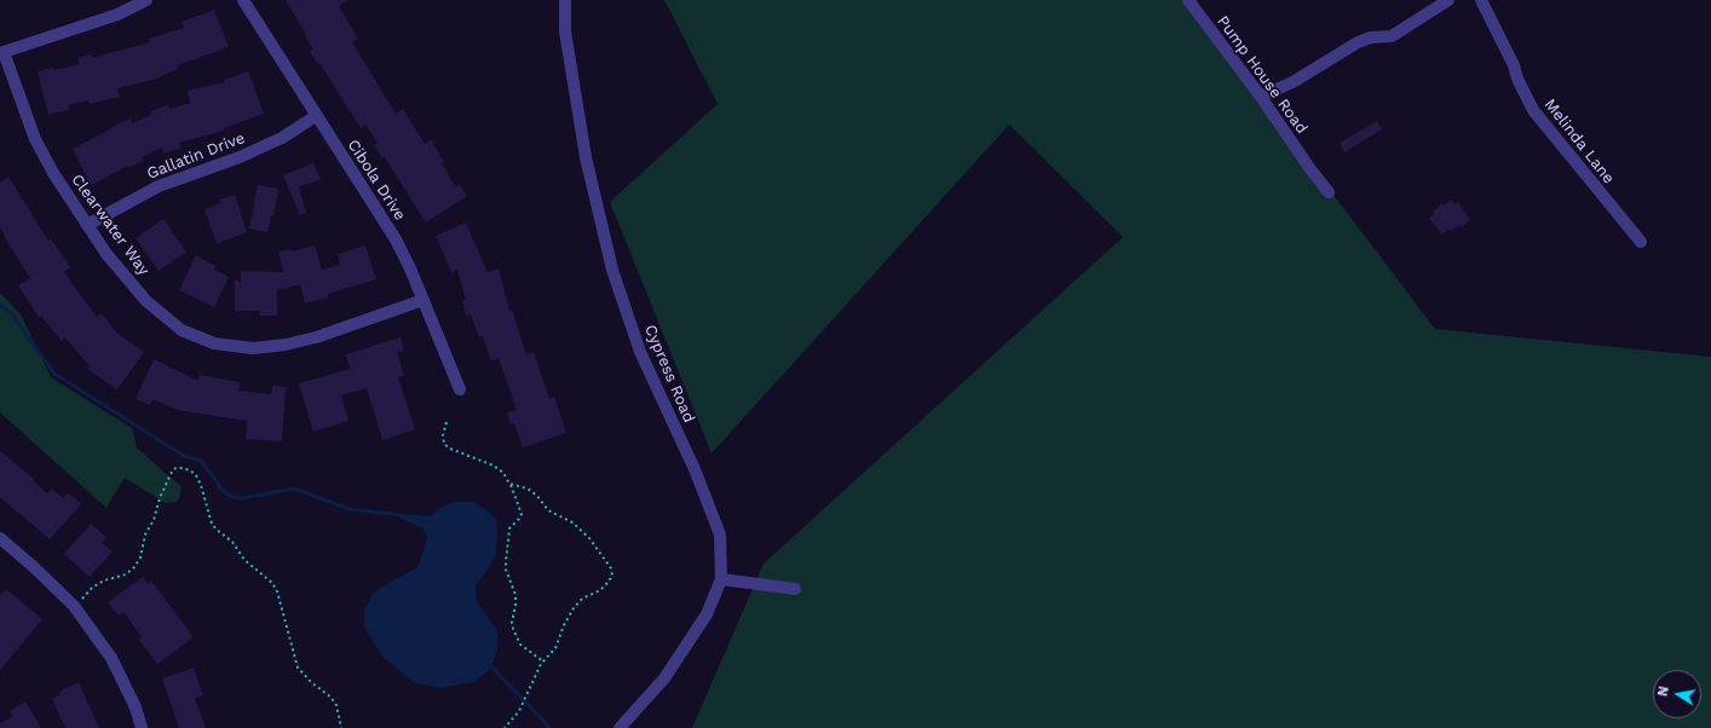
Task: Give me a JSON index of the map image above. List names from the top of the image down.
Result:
{
  "streets": {
    "street": [
      "Pump House Road",
      "Melinda Lane",
      "Gallatin Drive",
      "Cibola Drive",
      "Clearwater Way",
      "Cypress Road"
    ]
  },
  "crossings": [
    ["Gallatin Drive", "Cibola Drive"],
    ["Gallatin Drive", "Clearwater Way"],
    ["Cibola Drive", "Clearwater Way"]
  ],
  "north": "left"
}
